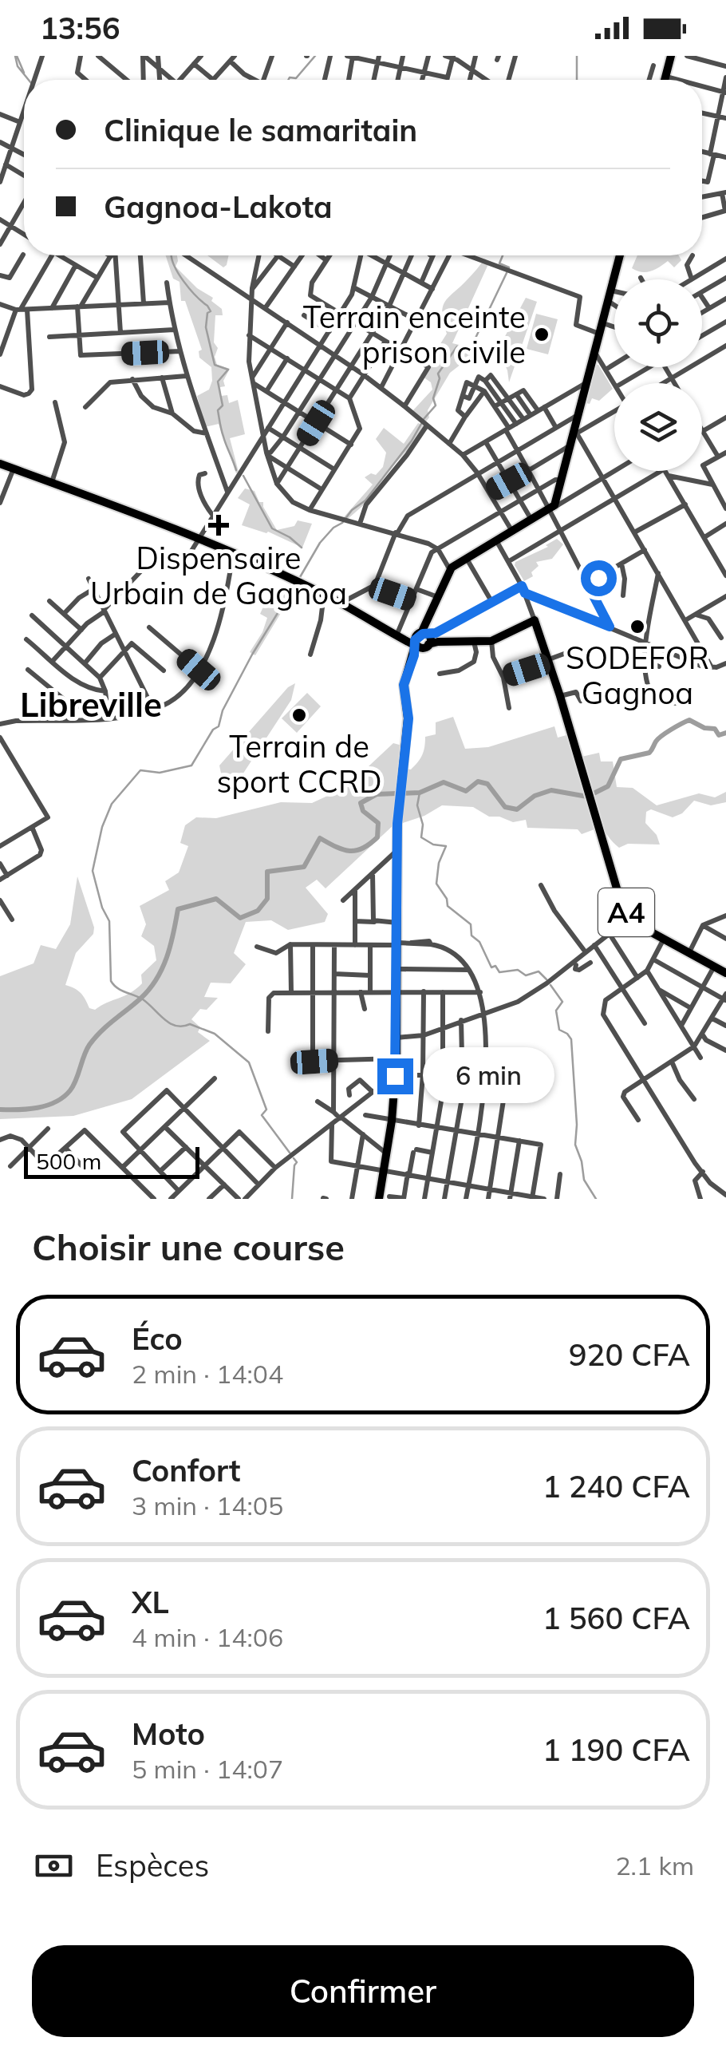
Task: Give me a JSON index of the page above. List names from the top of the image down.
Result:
{
  "streets": {
    "main road": ["A4"]
  },
  "districts": ["Libreville"],
  "places": {
    "other": ["Terrain enceinte prison civile", "SODEFOR Gagnoa", "Terrain de sport CCRD"],
    "health": ["Dispensaire Urbain de Gagnoa"]
  },
  "scale_bar": "500 m",
  "page": {
    "status": "13:56",
    "banner": ["Clinique le samaritain", "Gagnoa-Lakota"],
    "bubble": "6 min",
    "scale": "500 m",
    "heading": "Choisir une course",
    "list": [
      {
        "name": "Éco",
        "note": "2 min · 14:04",
        "value": "920 CFA"
      },
      {
        "name": "Confort",
        "note": "3 min · 14:05",
        "value": "1 240 CFA"
      },
      {
        "name": "XL",
        "note": "4 min · 14:06",
        "value": "1 560 CFA"
      },
      {
        "name": "Moto",
        "note": "5 min · 14:07",
        "value": "1 190 CFA"
      }
    ],
    "pay": ["Espèces", "2.1 km"],
    "buttons": "Confirmer"
  }
}
